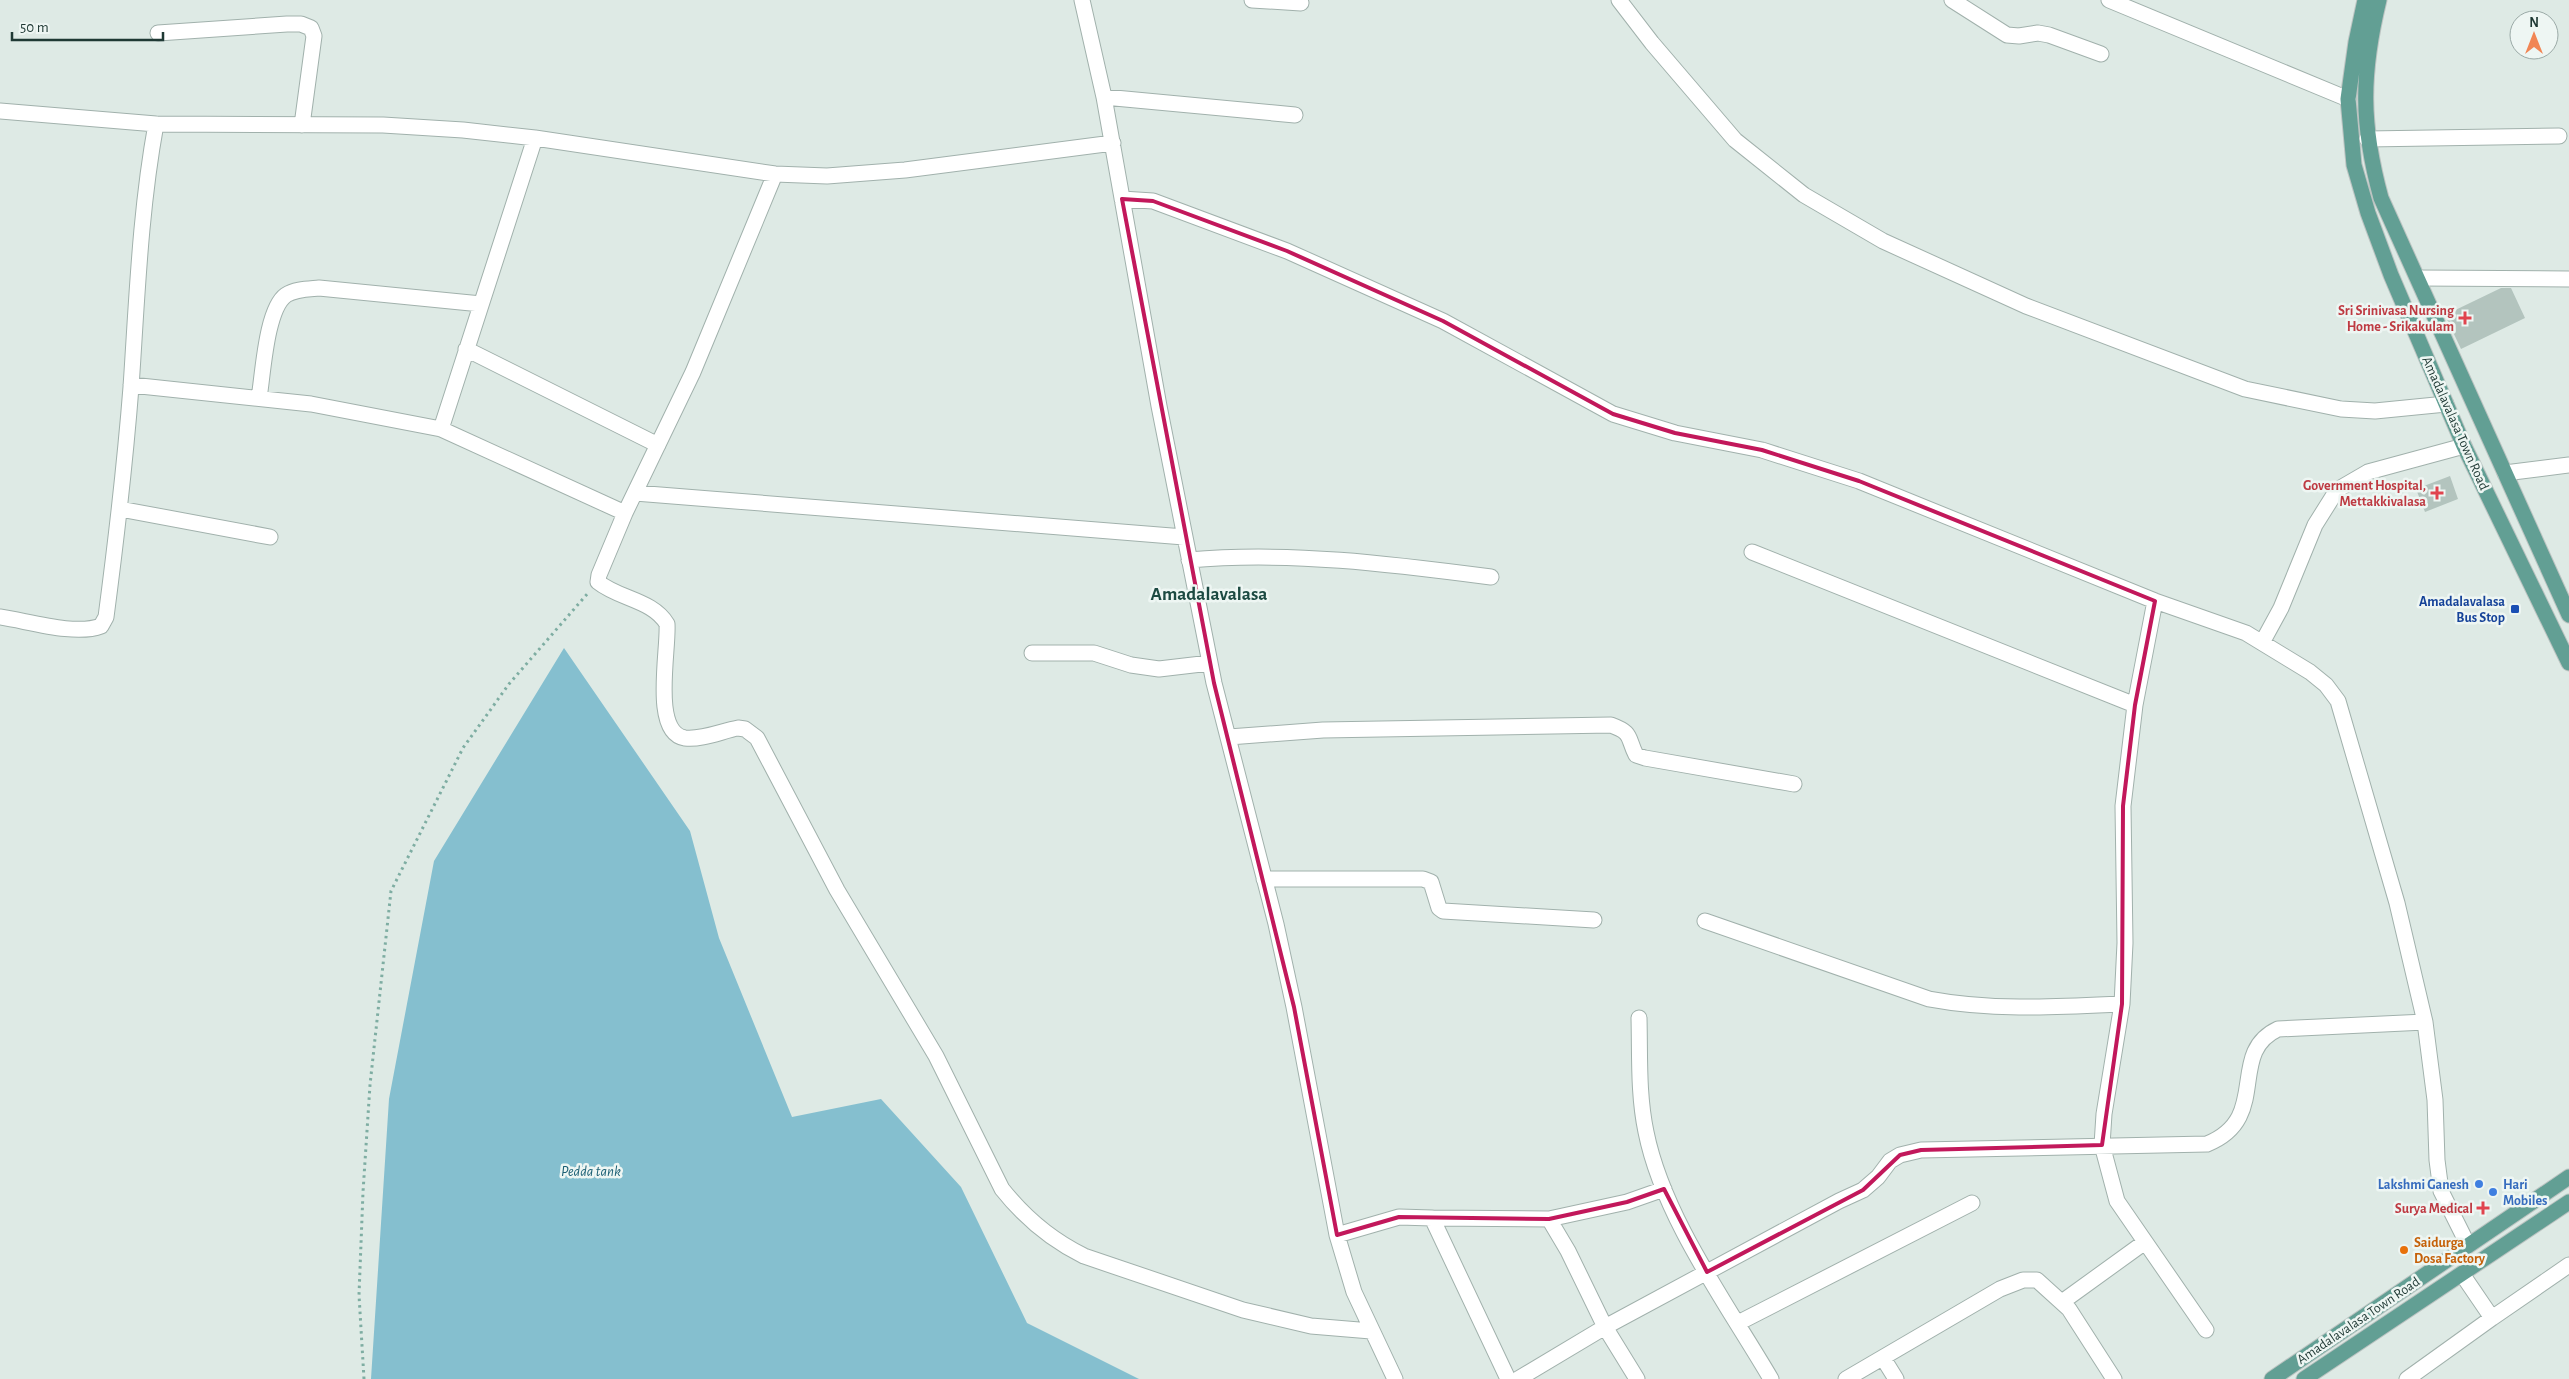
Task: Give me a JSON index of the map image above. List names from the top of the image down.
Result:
{
  "streets": {
    "main road": ["Amadalavalasa Town Road"]
  },
  "districts": ["Amadalavalasa"],
  "water": ["Pedda tank"],
  "places": {
    "health": ["Sri Srinivasa Nursing Home - Srikakulam", "Government Hospital, Mettakkivalasa", "Surya Medical"],
    "transit": ["Amadalavalasa Bus Stop"],
    "other": ["Lakshmi Ganesh", "Hari Mobiles", "Saidurga Dosa Factory"]
  },
  "scale_bar": "50 m",
  "north": "top"
}
